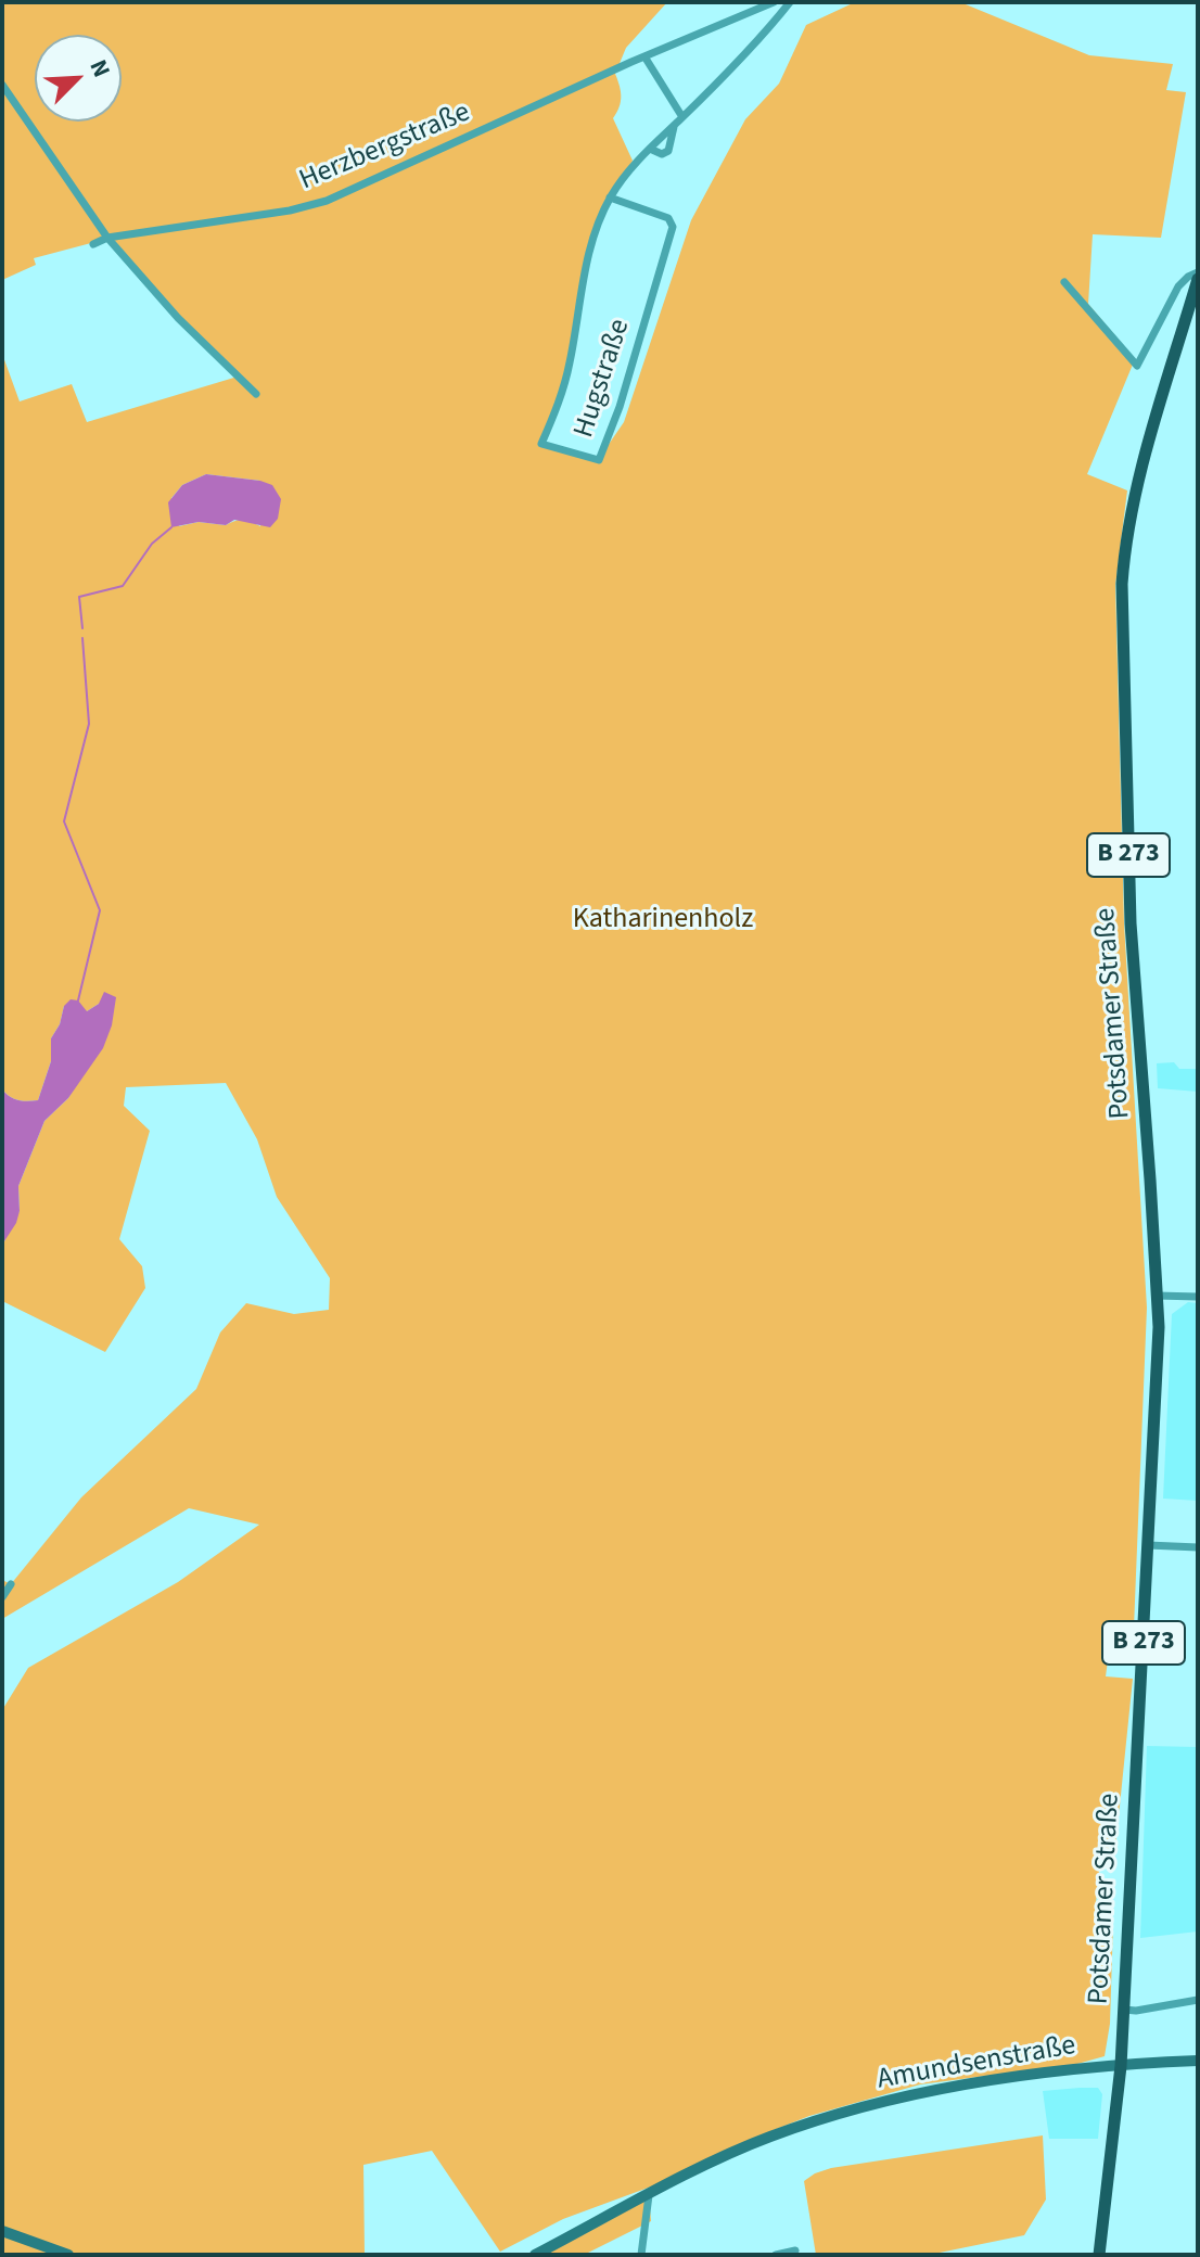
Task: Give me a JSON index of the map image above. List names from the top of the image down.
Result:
{
  "streets": {
    "main road": ["B 273", "Potsdamer Straße"],
    "street": ["Herzbergstraße", "Hugstraße", "Amundsenstraße"]
  },
  "crossings": [
    ["Potsdamer Straße", "Amundsenstraße"]
  ],
  "parks": ["Katharinenholz"],
  "north": "top right"
}
